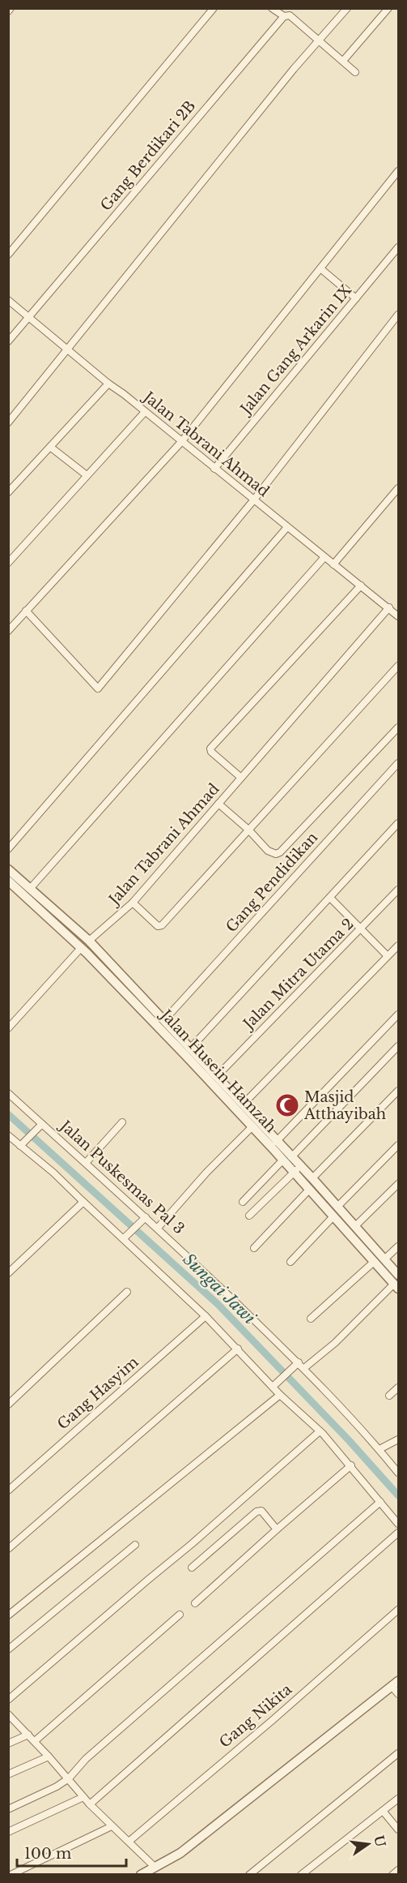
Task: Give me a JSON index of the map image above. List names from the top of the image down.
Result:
{
  "streets": {
    "street": [
      "Gang Berdikari 2B",
      "Jalan Gang Arkarin IX",
      "Jalan Tabrani Ahmad",
      "Gang Pendidikan",
      "Jalan Mitra Utama 2",
      "Jalan Husein Hamzah",
      "Jalan Puskesmas Pal 3",
      "Gang Hasyim",
      "Gang Nikita"
    ]
  },
  "crossings": [
    ["Gang Berdikari 2B", "Jalan Tabrani Ahmad"],
    ["Jalan Gang Arkarin IX", "Jalan Tabrani Ahmad"],
    ["Jalan Tabrani Ahmad", "Jalan Husein Hamzah"],
    ["Gang Pendidikan", "Jalan Husein Hamzah"],
    ["Jalan Mitra Utama 2", "Jalan Husein Hamzah"]
  ],
  "water": ["Sungai Jawi"],
  "places": {
    "mosque": ["Masjid Atthayibah"]
  },
  "scale_bar": "100 m",
  "north": "right"
}
